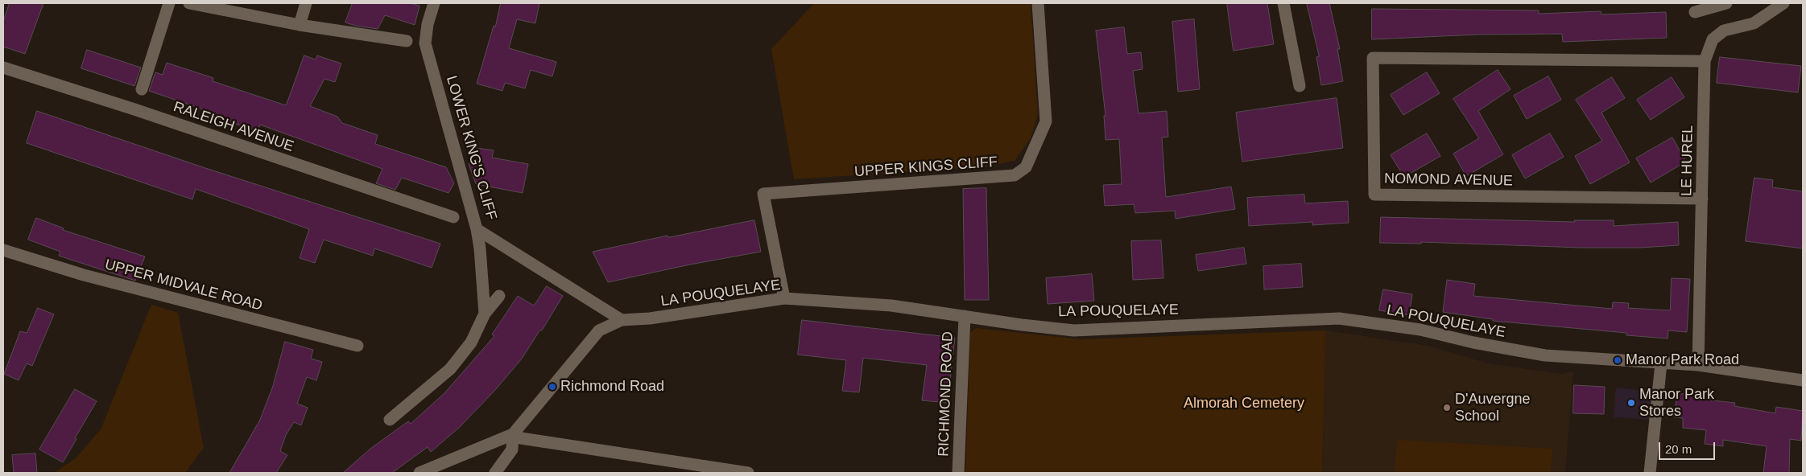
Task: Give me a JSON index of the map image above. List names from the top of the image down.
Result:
{
  "streets": {
    "street": [
      "RALEIGH AVENUE",
      "LOWER KING'S CLIFF",
      "LE HUREL",
      "UPPER KINGS CLIFF",
      "NOMOND AVENUE",
      "UPPER MIDVALE ROAD",
      "LA POUQUELAYE",
      "RICHMOND ROAD"
    ]
  },
  "crossings": [
    ["LOWER KING'S CLIFF", "LA POUQUELAYE"],
    ["LE HUREL", "NOMOND AVENUE"],
    ["LE HUREL", "LA POUQUELAYE"],
    ["UPPER KINGS CLIFF", "LA POUQUELAYE"],
    ["LA POUQUELAYE", "RICHMOND ROAD"]
  ],
  "parks": ["Almorah Cemetery"],
  "places": [
    "Manor Park Road",
    "Richmond Road",
    "Manor Park Stores",
    "D'Auvergne School"
  ],
  "scale_bar": "20 m"
}
